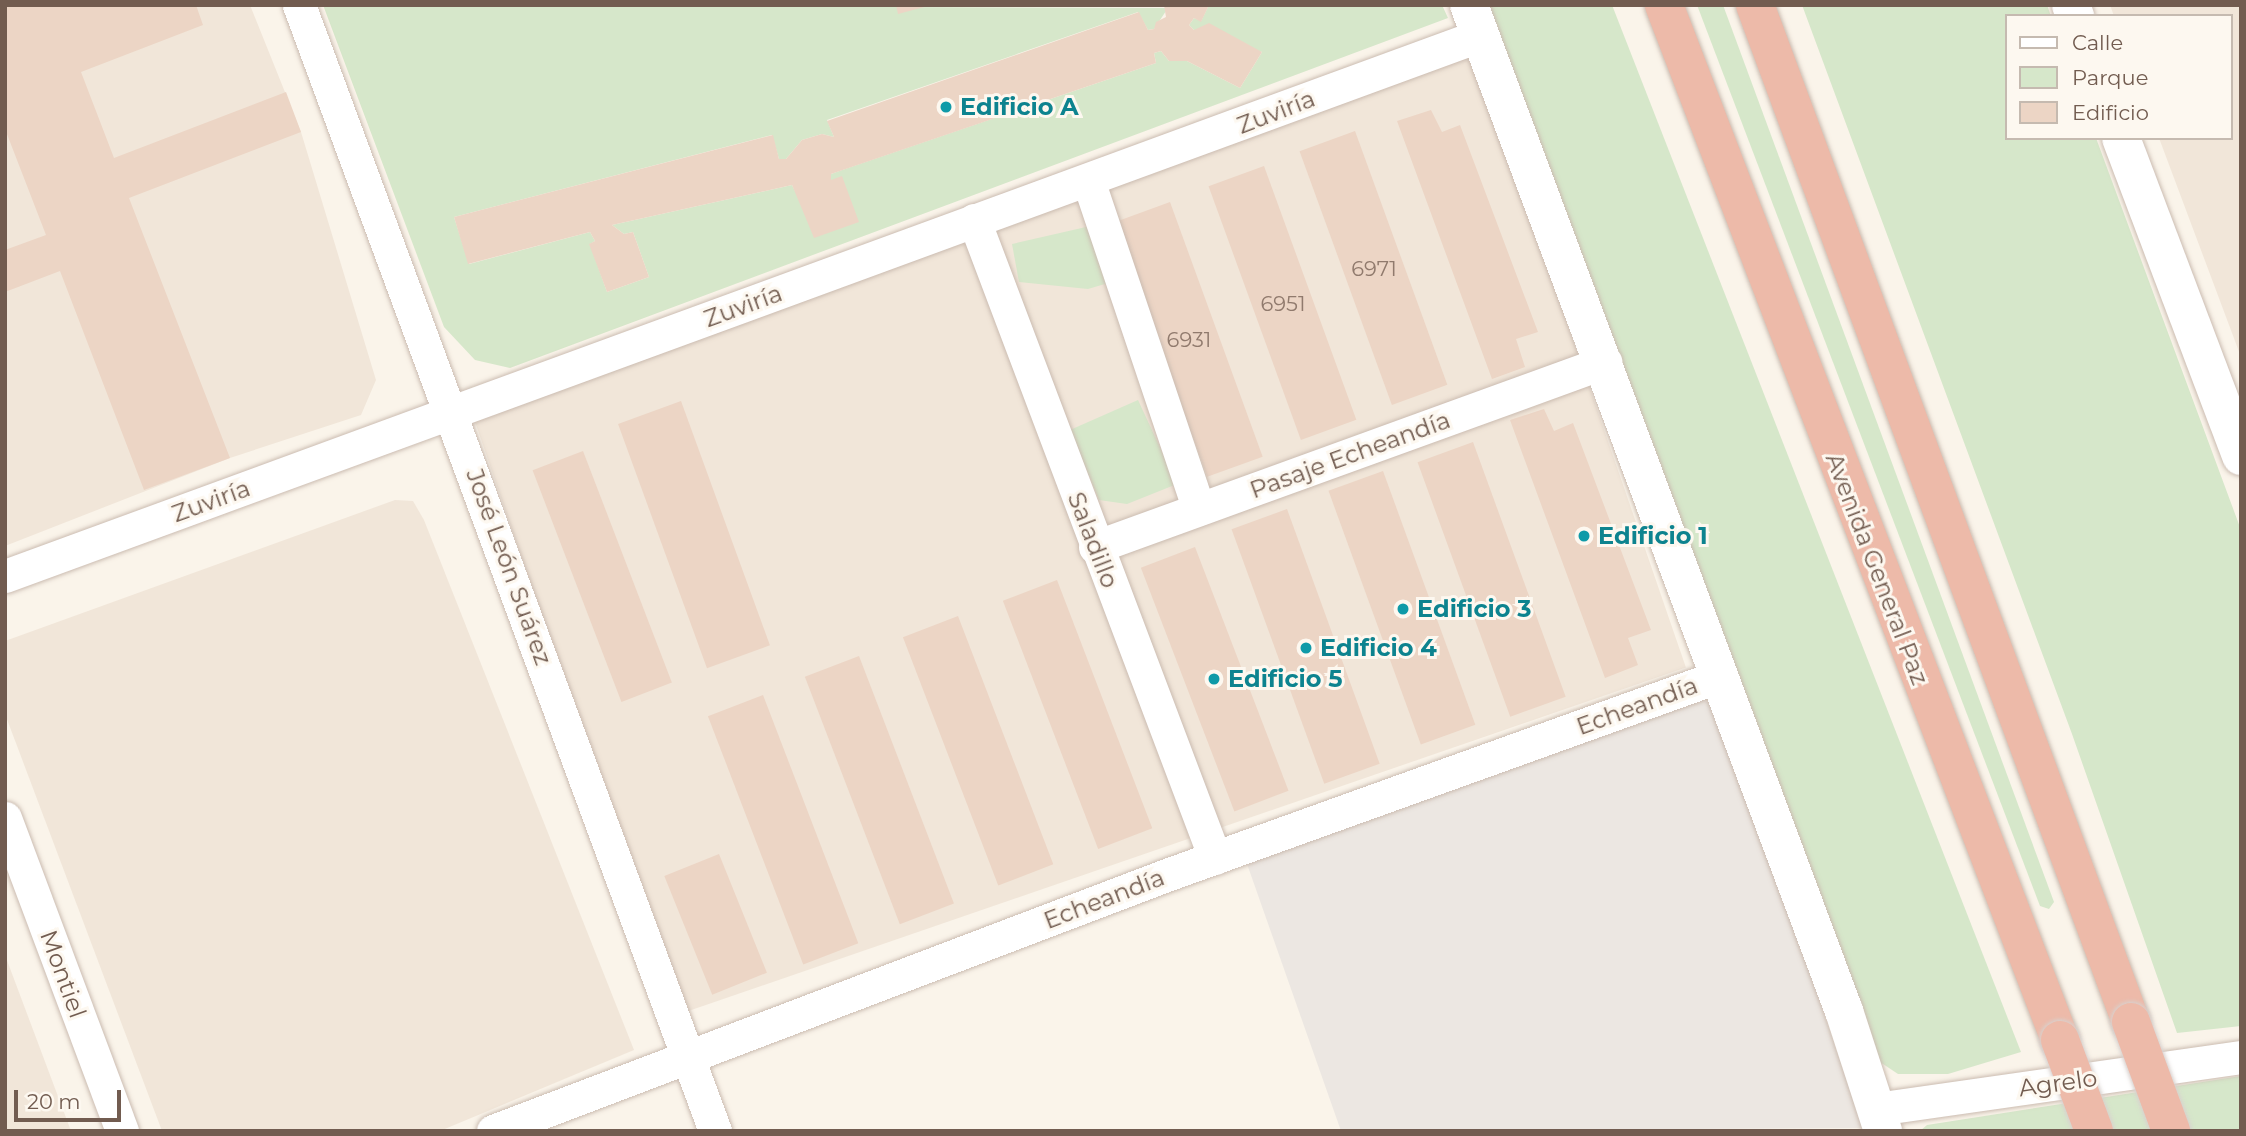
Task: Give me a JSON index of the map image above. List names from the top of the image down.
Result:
{
  "streets": {
    "highway": ["Avenida General Paz"],
    "street": [
      "Zuviría",
      "Pasaje Echeandía",
      "Saladillo",
      "José León Suárez",
      "Echeandía",
      "Montiel",
      "Agrelo"
    ]
  },
  "crossings": [
    ["Zuviría", "Saladillo"],
    ["Zuviría", "José León Suárez"],
    ["Pasaje Echeandía", "Saladillo"],
    ["Saladillo", "Echeandía"],
    ["José León Suárez", "Echeandía"]
  ],
  "places": [
    "Edificio A",
    "Edificio 1",
    "Edificio 3",
    "Edificio 4",
    "Edificio 5"
  ],
  "house_numbers": ["6971", "6951", "6931"],
  "legend": ["Calle", "Parque", "Edificio"],
  "scale_bar": "20 m"
}
